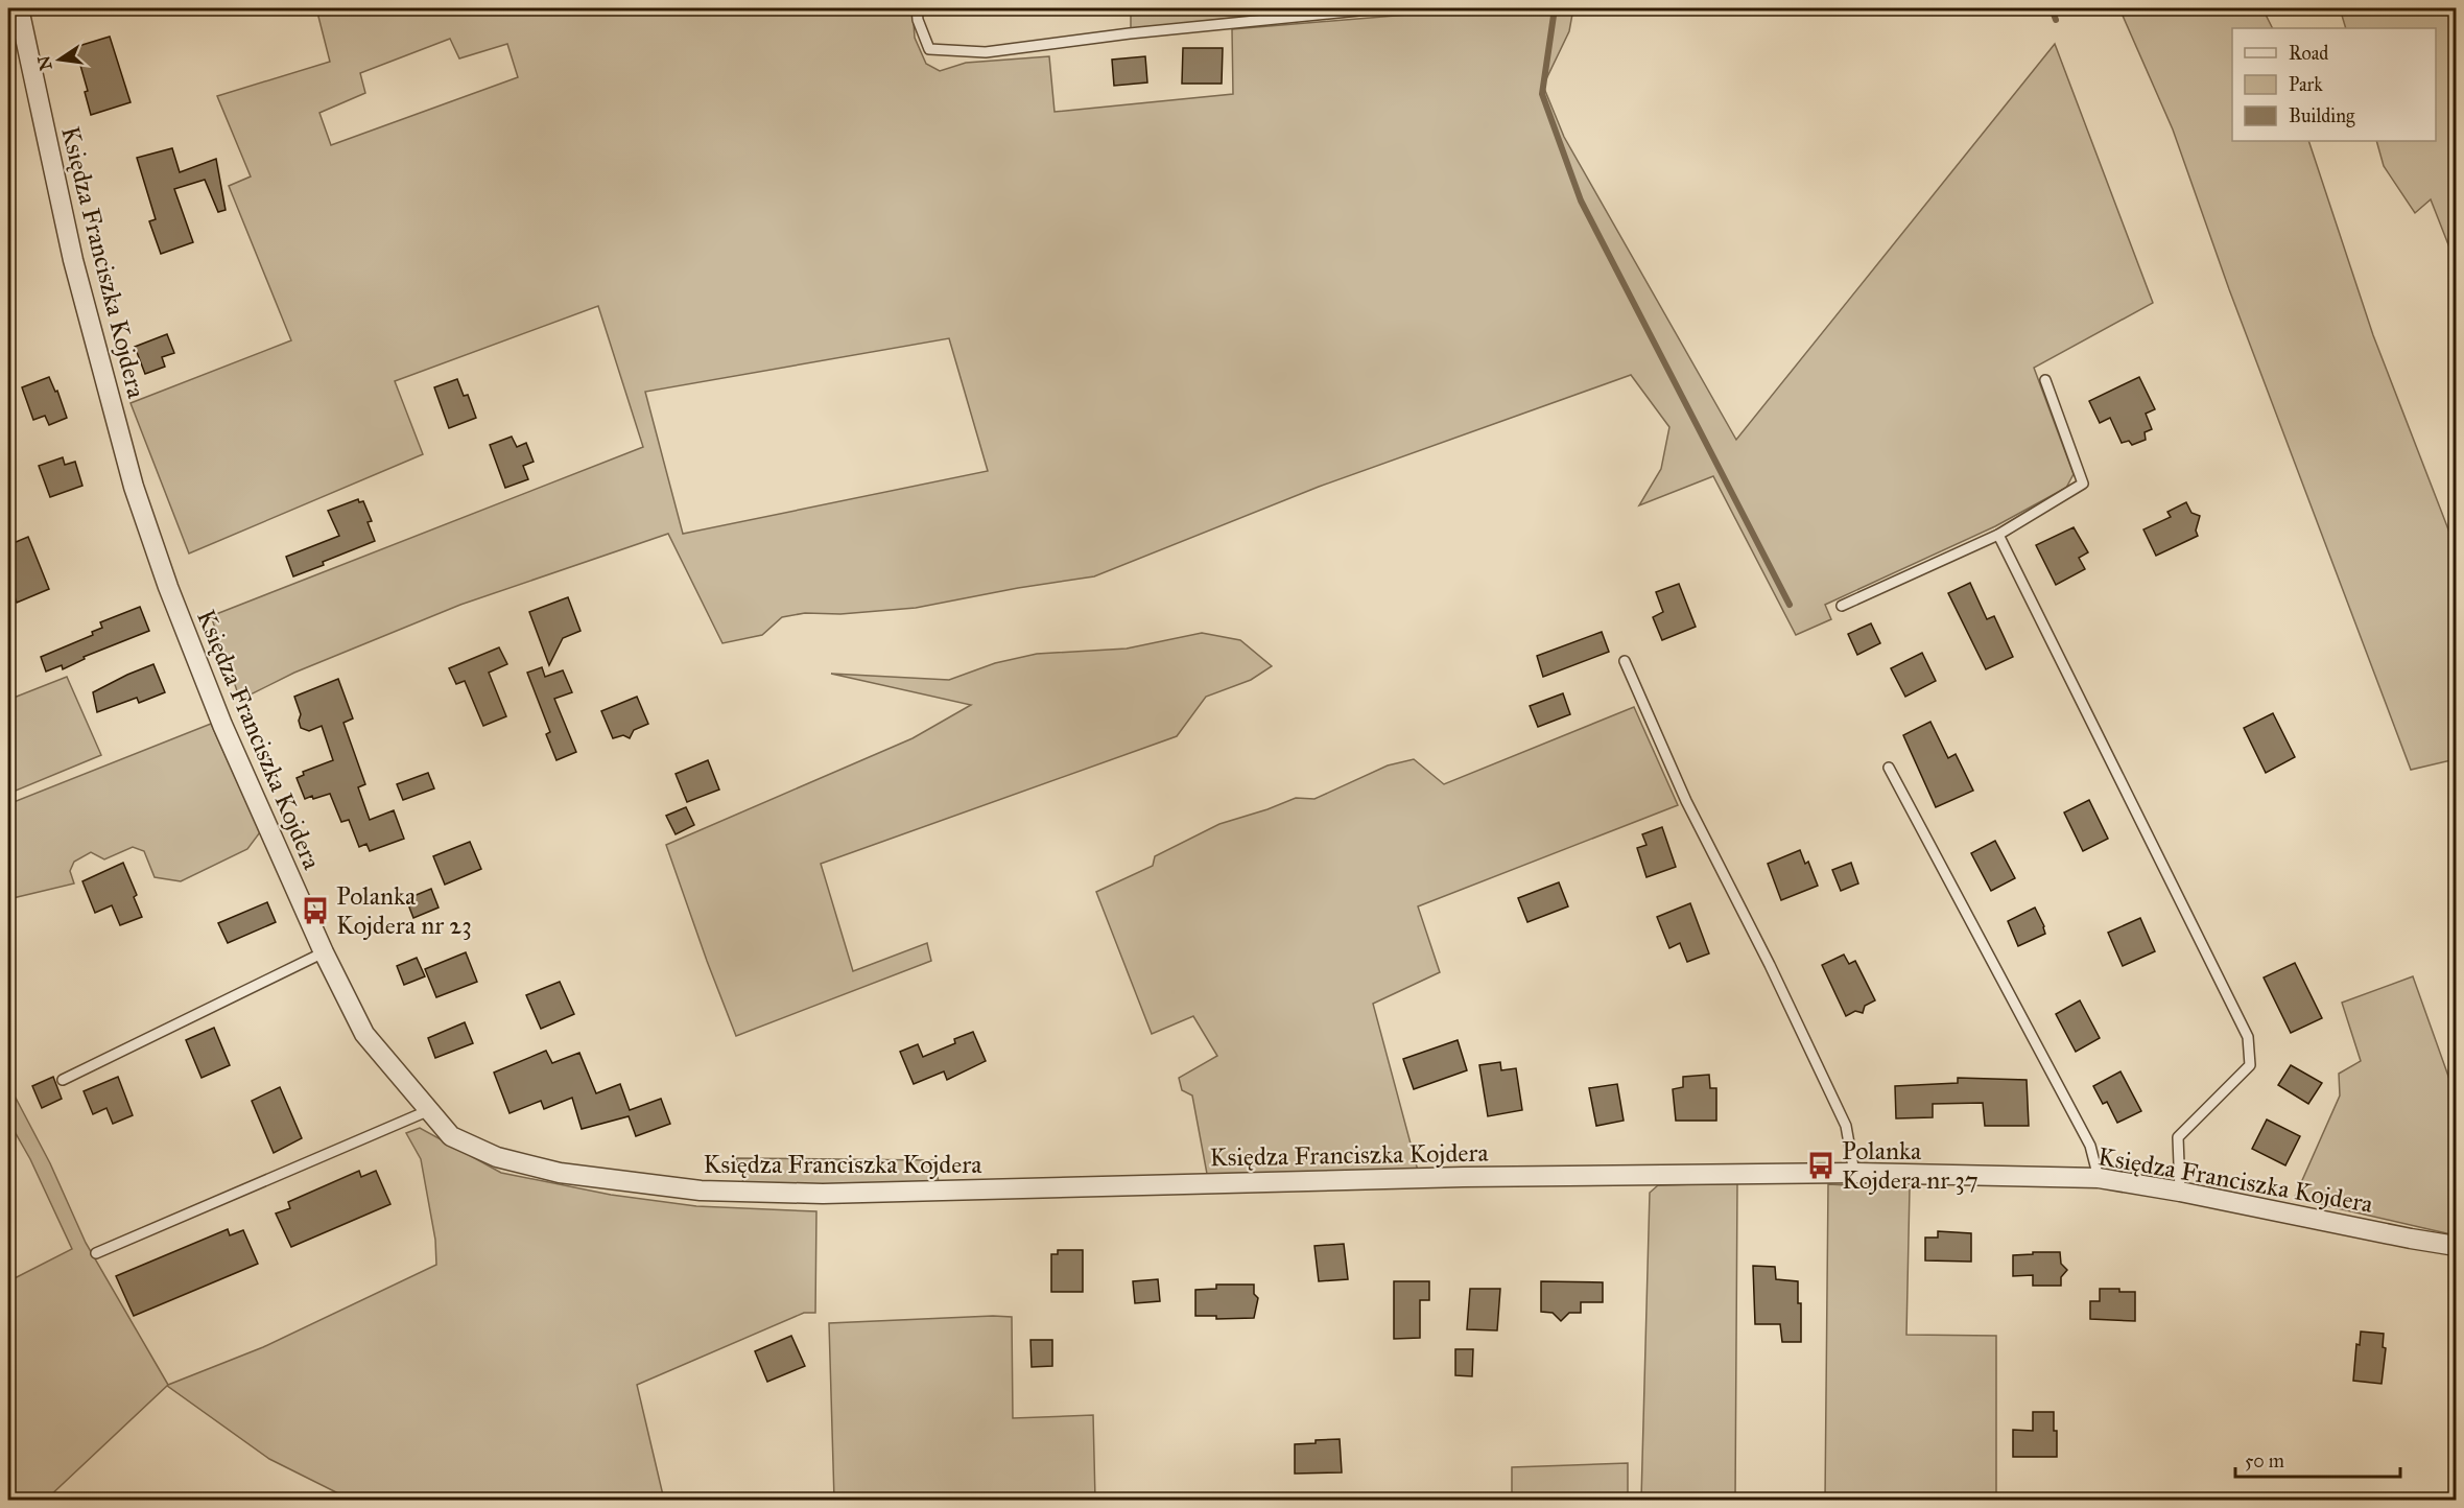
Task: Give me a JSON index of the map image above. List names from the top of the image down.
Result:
{
  "streets": {
    "street": ["Księdza Franciszka Kojdera"]
  },
  "places": {
    "bus stop": ["Polanka Kojdera nr 23", "Polanka Kojdera nr 37"]
  },
  "legend": ["Road", "Park", "Building"],
  "scale_bar": "50 m",
  "north": "left"
}
